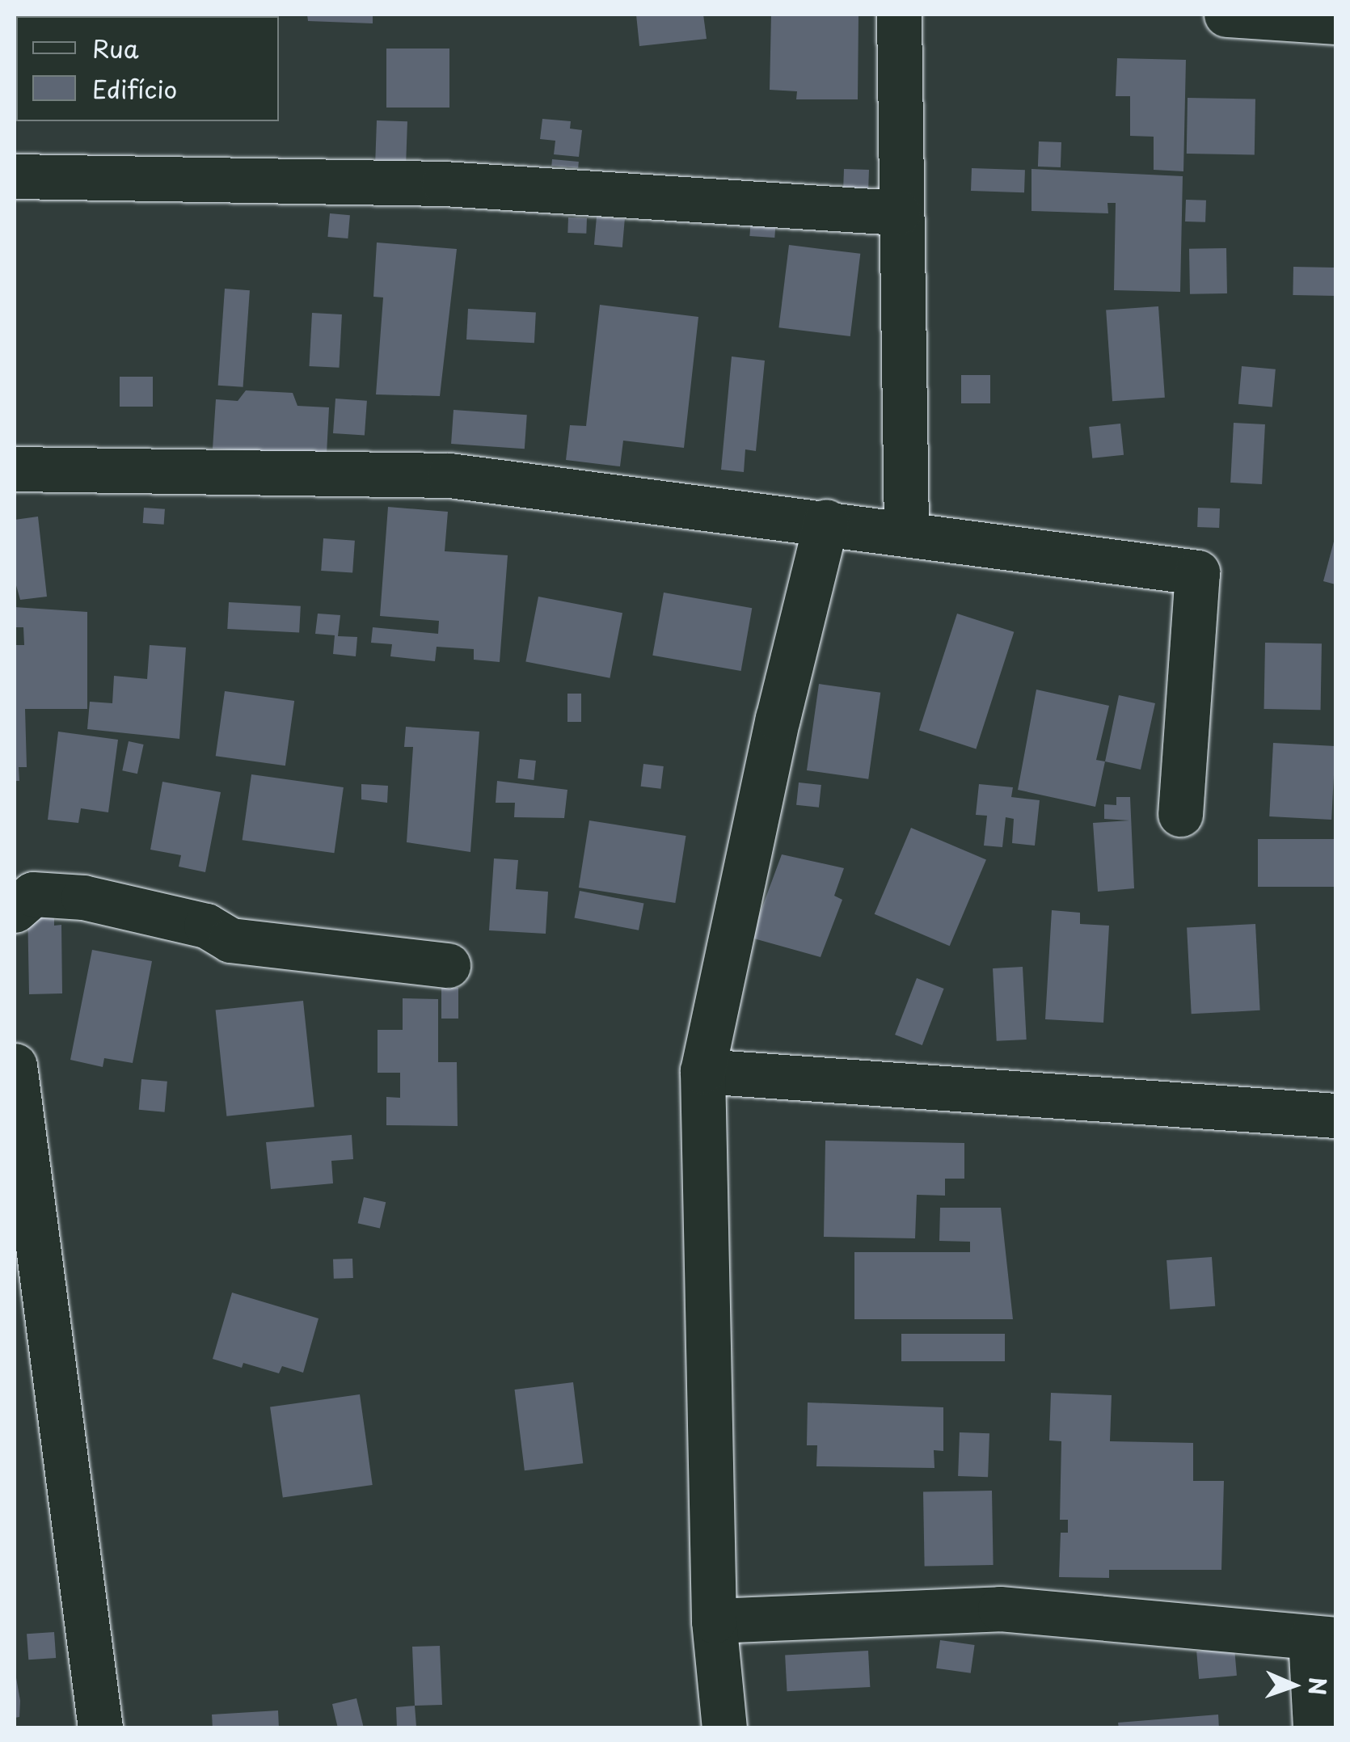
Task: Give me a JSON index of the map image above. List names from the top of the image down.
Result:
{
  "legend": ["Rua", "Edifício"],
  "north": "right"
}
